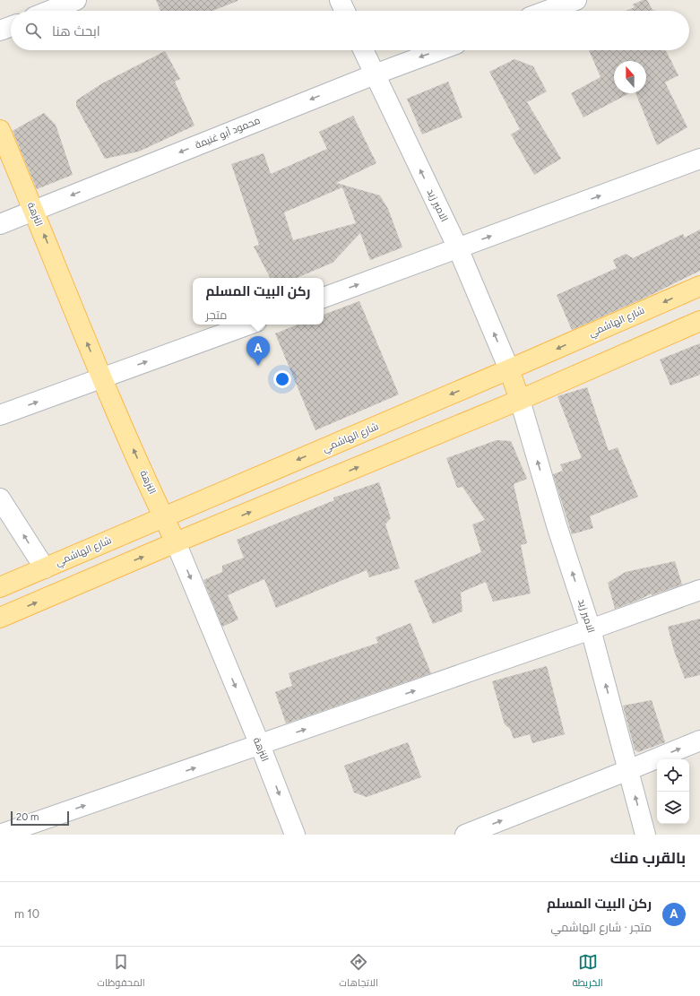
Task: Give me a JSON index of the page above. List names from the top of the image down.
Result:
{
  "streets": {
    "main road": ["النزهة", "شارع الهاشمي"],
    "street": ["محمود أبو غنيمة", "الامير زيد"]
  },
  "crossings": [
    ["محمود أبو غنيمة", "الامير زيد"],
    ["محمود أبو غنيمة", "النزهة"],
    ["الامير زيد", "شارع الهاشمي"],
    ["النزهة", "شارع الهاشمي"]
  ],
  "one_way": ["محمود أبو غنيمة", "الامير زيد"],
  "scale_bar": "20 m",
  "north": "top",
  "page": {
    "search": "ابحث هنا",
    "popup": ["ركن البيت المسلم", "متجر"],
    "pins": "A",
    "scale": "20 m",
    "heading": "بالقرب منك",
    "list": [
      {
        "mark": "A",
        "name": "ركن البيت المسلم",
        "note": "متجر · شارع الهاشمي",
        "value": "10 m"
      }
    ],
    "nav": ["الخريطة", "الاتجاهات", "المحفوظات"]
  }
}
